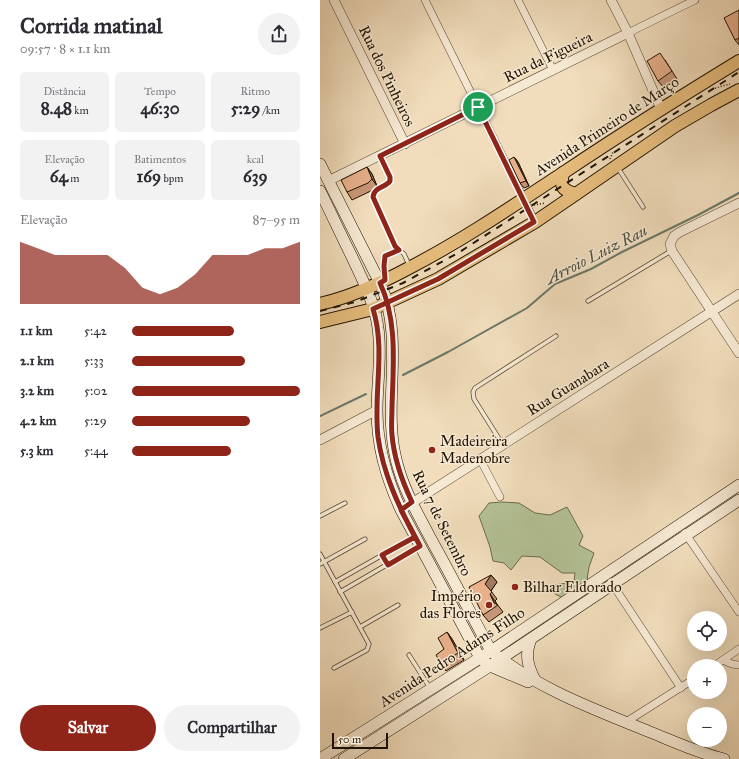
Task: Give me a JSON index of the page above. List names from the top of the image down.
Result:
{
  "streets": {
    "main road": ["Avenida Primeiro de Março", "Rua 7 de Setembro", "Avenida Pedro Adams Filho"],
    "street": ["Rua da Figueira", "Rua dos Pinheiros", "Rua Guanabara"]
  },
  "crossings": [
    ["Rua da Figueira", "Rua dos Pinheiros"],
    ["Rua da Figueira", "Rua 7 de Setembro"],
    ["Avenida Primeiro de Março", "Rua 7 de Setembro"],
    ["Rua Guanabara", "Rua 7 de Setembro"],
    ["Rua 7 de Setembro", "Avenida Pedro Adams Filho"]
  ],
  "water": ["Arroio Luiz Rau"],
  "places": ["Madeireira Madenobre", "Bilhar Eldorado", "Império das Flores"],
  "scale_bar": "50 m",
  "page": {
    "heading": ["Corrida matinal", "09:57 · 8 × 1.1 km"],
    "stats": [
      ["Distância", "8.48 km"],
      ["Tempo", "46:30"],
      ["Ritmo", "5:29 /km"],
      ["Elevação", "64 m"],
      ["Batimentos", "169 bpm"],
      ["kcal", "639"]
    ],
    "chart": ["Elevação", "87–95 m"],
    "list": [
      {
        "name": "1.1 km",
        "note": "5:42"
      },
      {
        "name": "2.1 km",
        "note": "5:33"
      },
      {
        "name": "3.2 km",
        "note": "5:02"
      },
      {
        "name": "4.2 km",
        "note": "5:29"
      },
      {
        "name": "5.3 km",
        "note": "5:44"
      }
    ],
    "map_buttons": ["+", "−"],
    "buttons": ["Salvar", "Compartilhar"],
    "scale": "50 m"
  }
}
